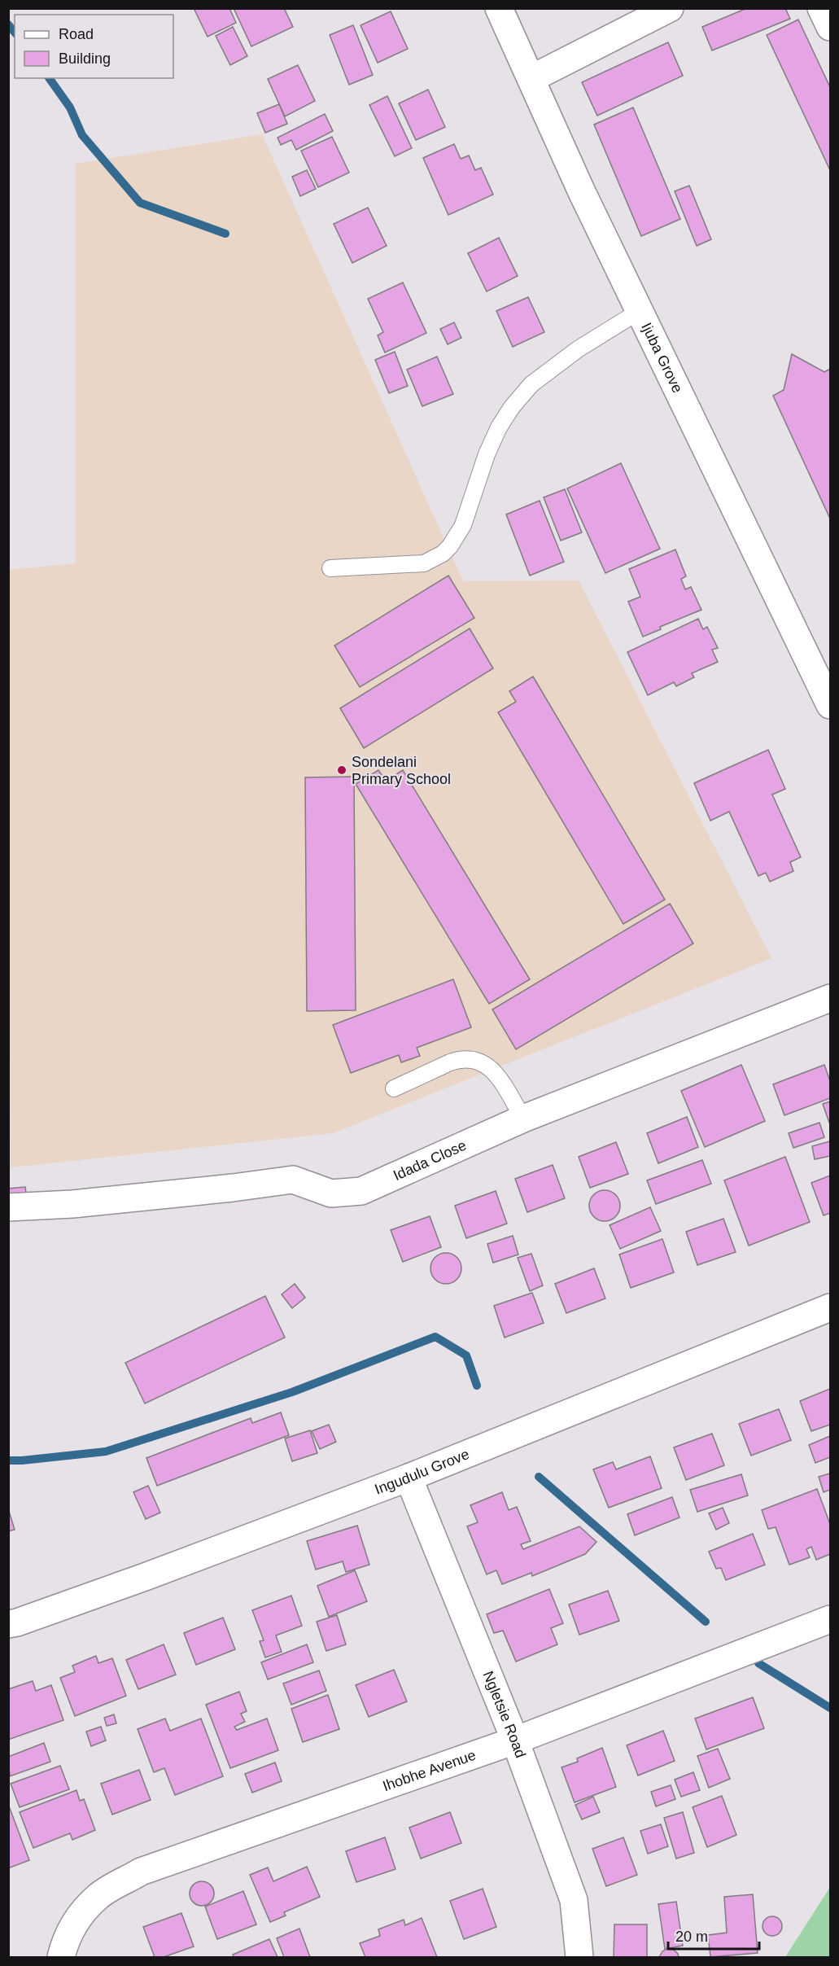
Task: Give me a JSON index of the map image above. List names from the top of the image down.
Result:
{
  "streets": {
    "street": [
      "Ijuba Grove",
      "Idada Close",
      "Ingudulu Grove",
      "Ngletsie Road",
      "Ihobhe Avenue"
    ]
  },
  "crossings": [
    ["Ingudulu Grove", "Ngletsie Road"],
    ["Ngletsie Road", "Ihobhe Avenue"]
  ],
  "places": ["Sondelani Primary School"],
  "legend": ["Road", "Building"],
  "scale_bar": "20 m"
}
